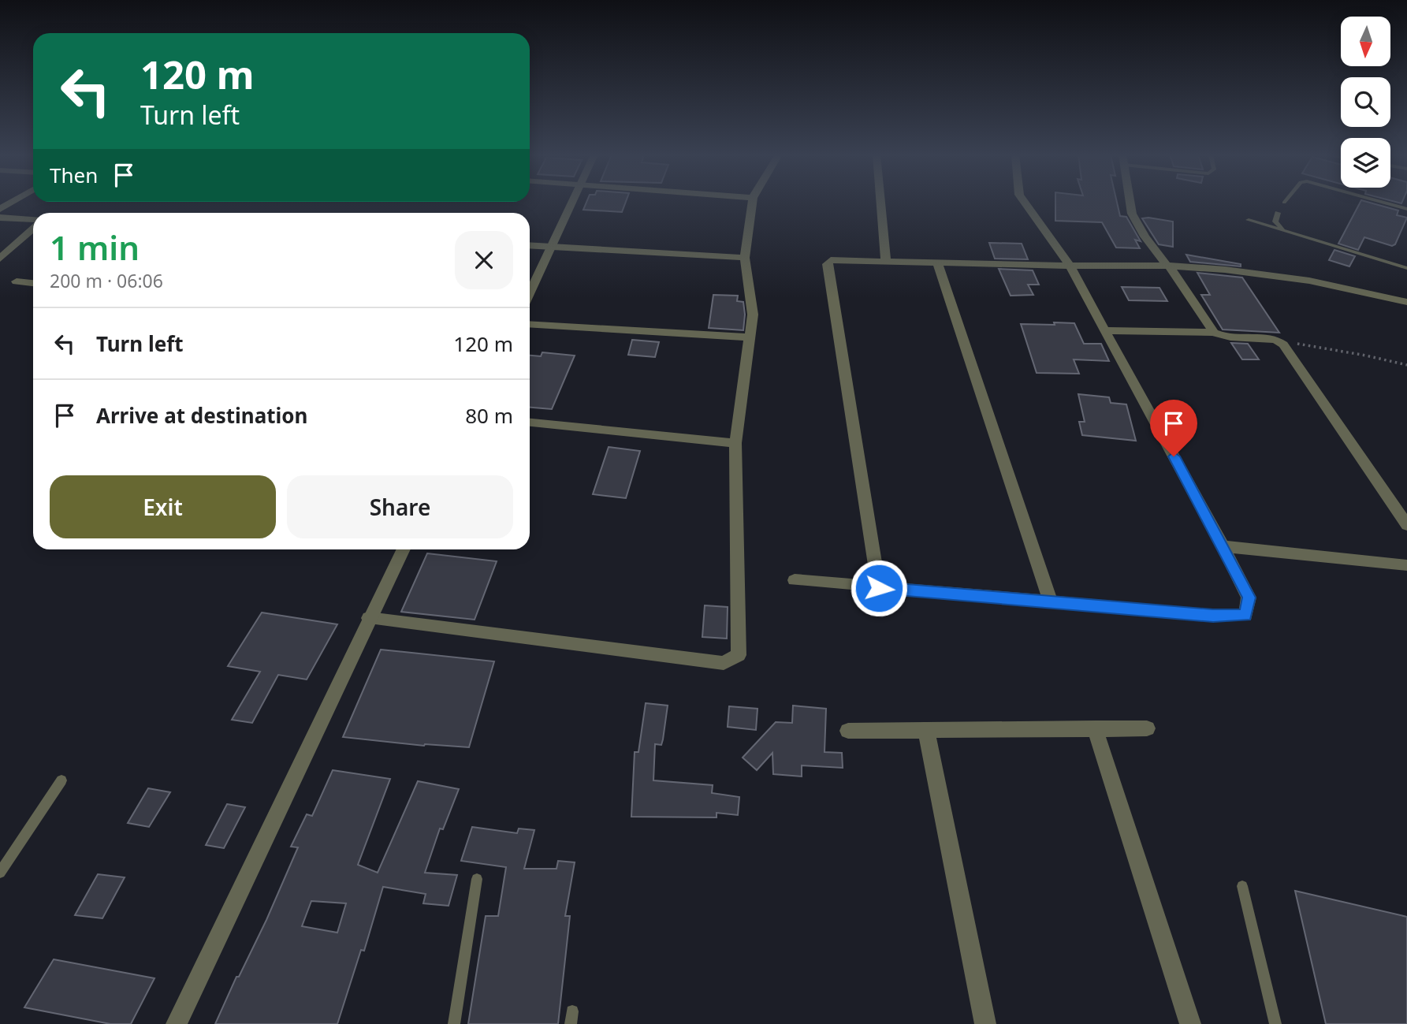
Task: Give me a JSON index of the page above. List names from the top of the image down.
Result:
{
  "north": "bottom",
  "page": {
    "turn": ["120 m", "Turn left"],
    "then": "Then",
    "heading": ["1 min", "200 m · 06:06"],
    "list": [
      {
        "name": "Turn left",
        "value": "120 m"
      },
      {
        "name": "Arrive at destination",
        "value": "80 m"
      }
    ],
    "buttons": ["Exit", "Share"]
  }
}
